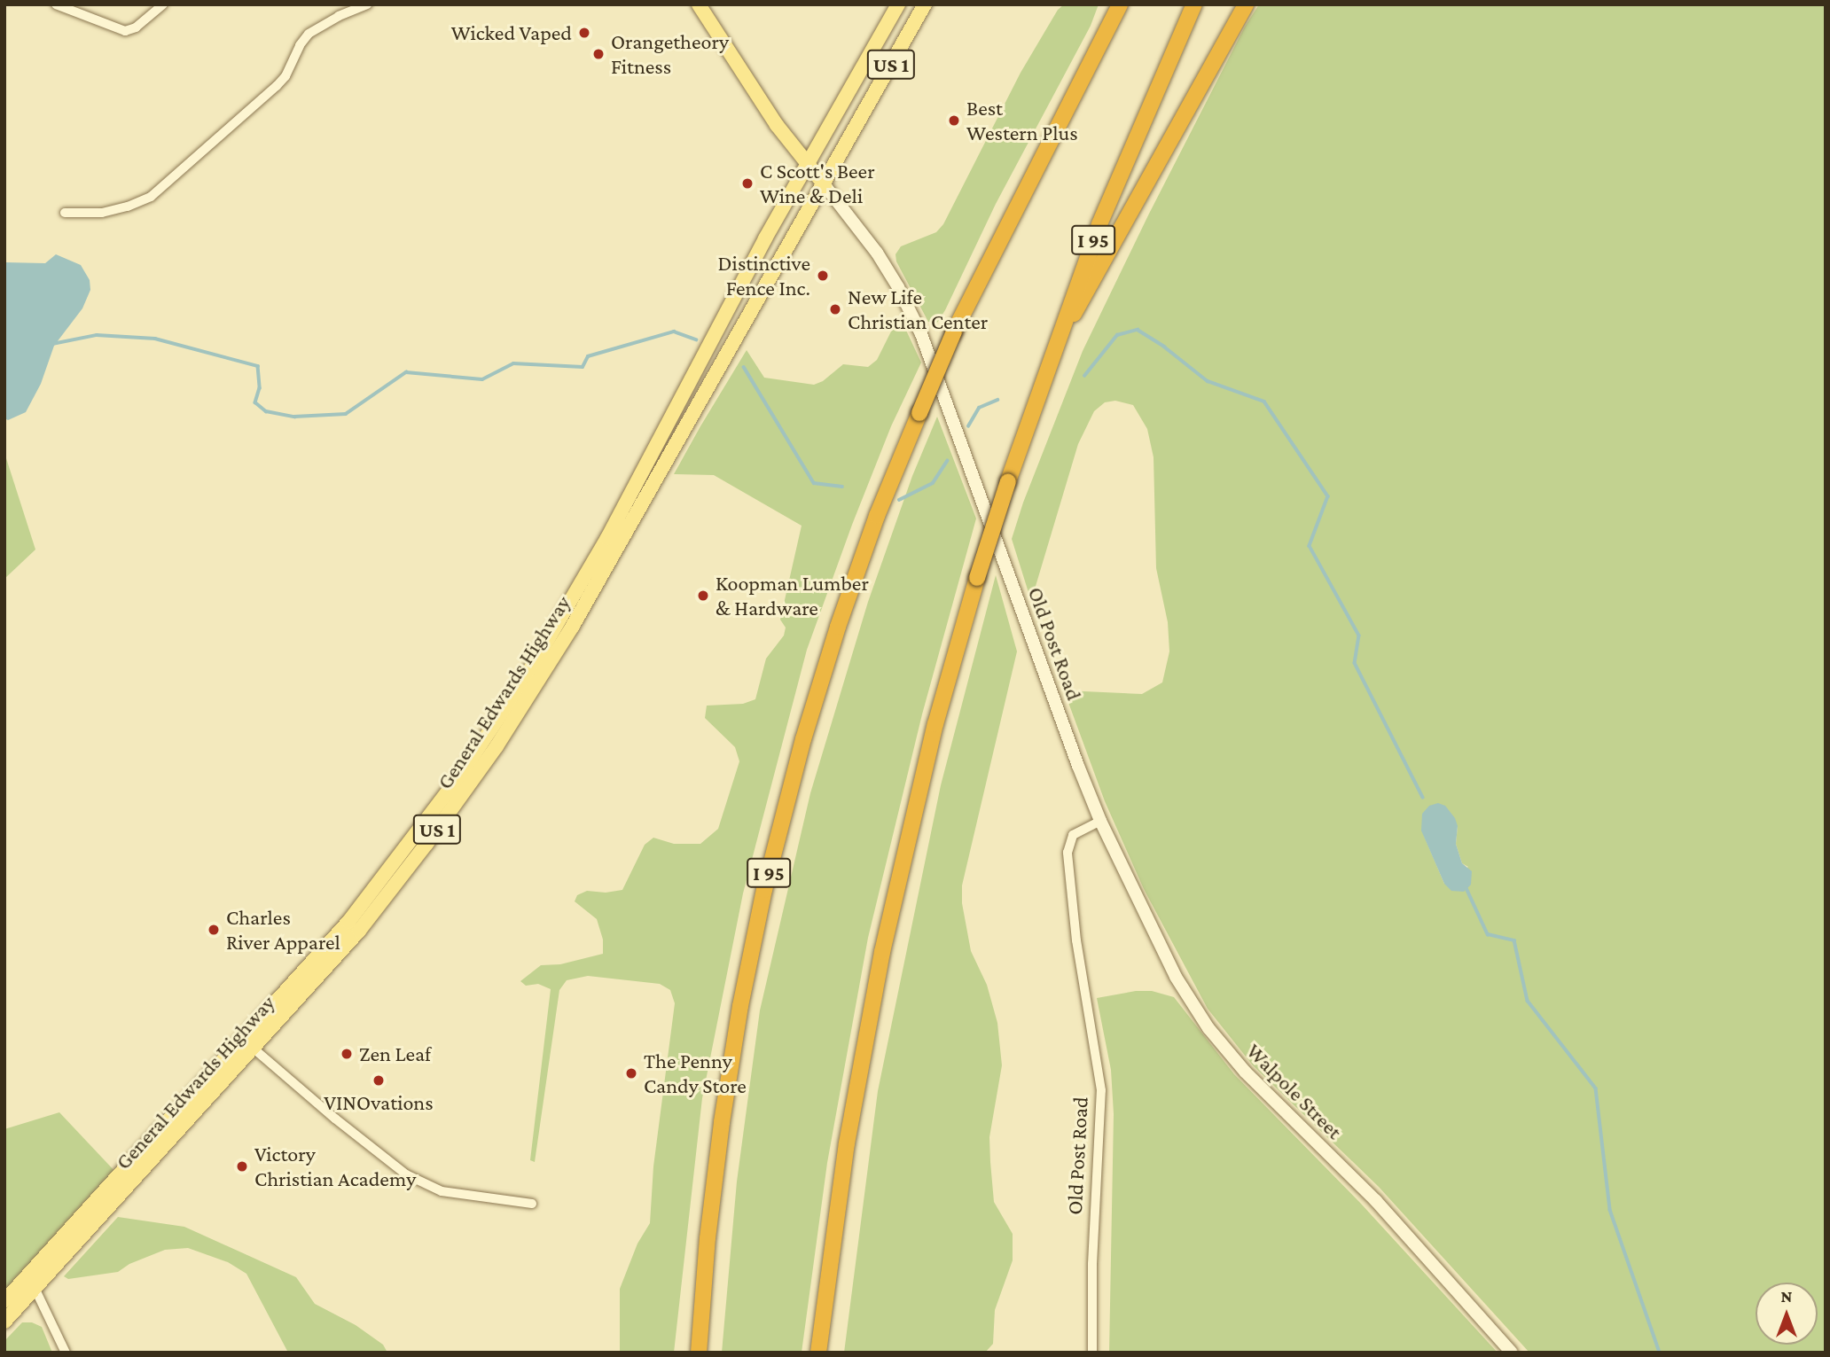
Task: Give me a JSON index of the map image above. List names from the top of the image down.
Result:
{
  "streets": {
    "highway": ["I 95"],
    "main road": [
      "US 1",
      "Old Post Road",
      "General Edwards Highway",
      "Walpole Street"
    ]
  },
  "crossings": [
    ["Old Post Road", "General Edwards Highway"],
    ["Old Post Road", "Walpole Street"]
  ],
  "places": [
    "Wicked Vaped",
    "Orangetheory Fitness",
    "Best Western Plus",
    "C Scott's Beer Wine & Deli",
    "Distinctive Fence Inc.",
    "New Life Christian Center",
    "Koopman Lumber & Hardware",
    "Charles River Apparel",
    "Zen Leaf",
    "The Penny Candy Store",
    "VINOvations",
    "Victory Christian Academy"
  ],
  "north": "top"
}
